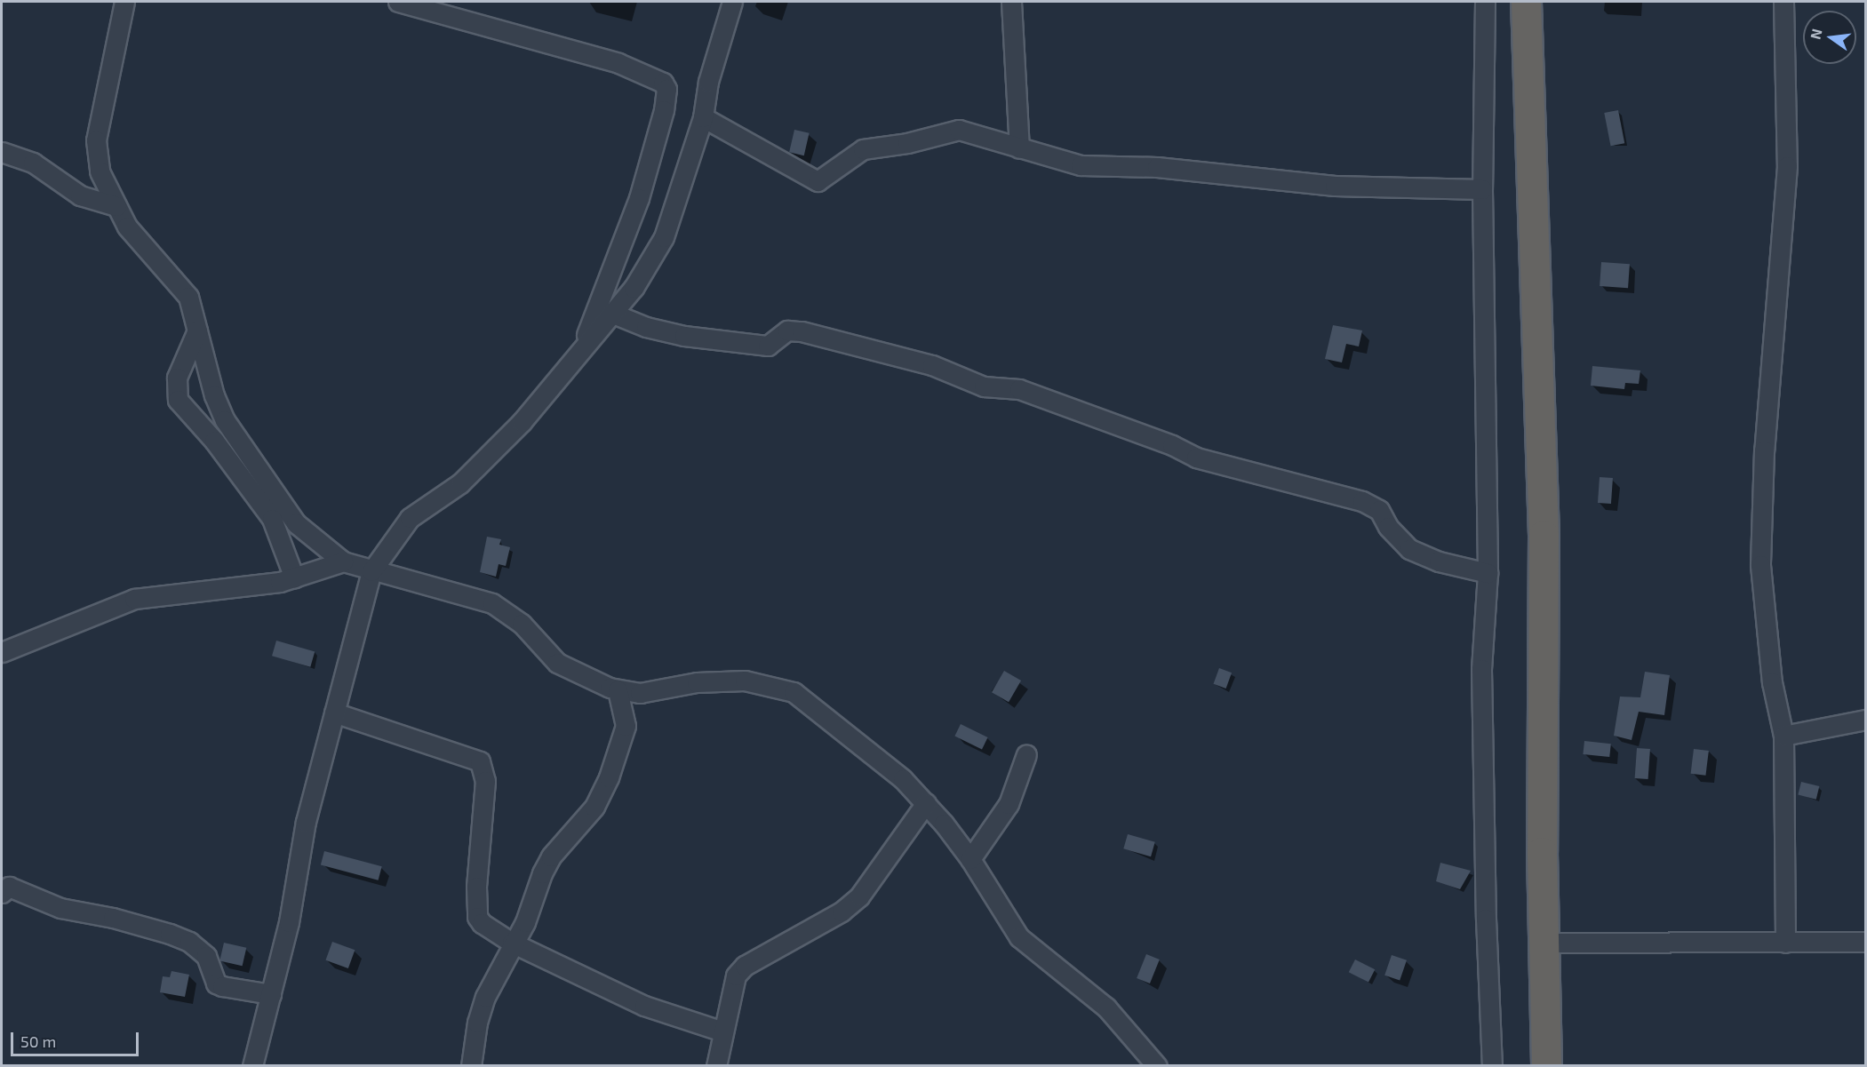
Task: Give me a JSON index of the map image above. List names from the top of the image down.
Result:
{
  "scale_bar": "50 m",
  "north": "left"
}
